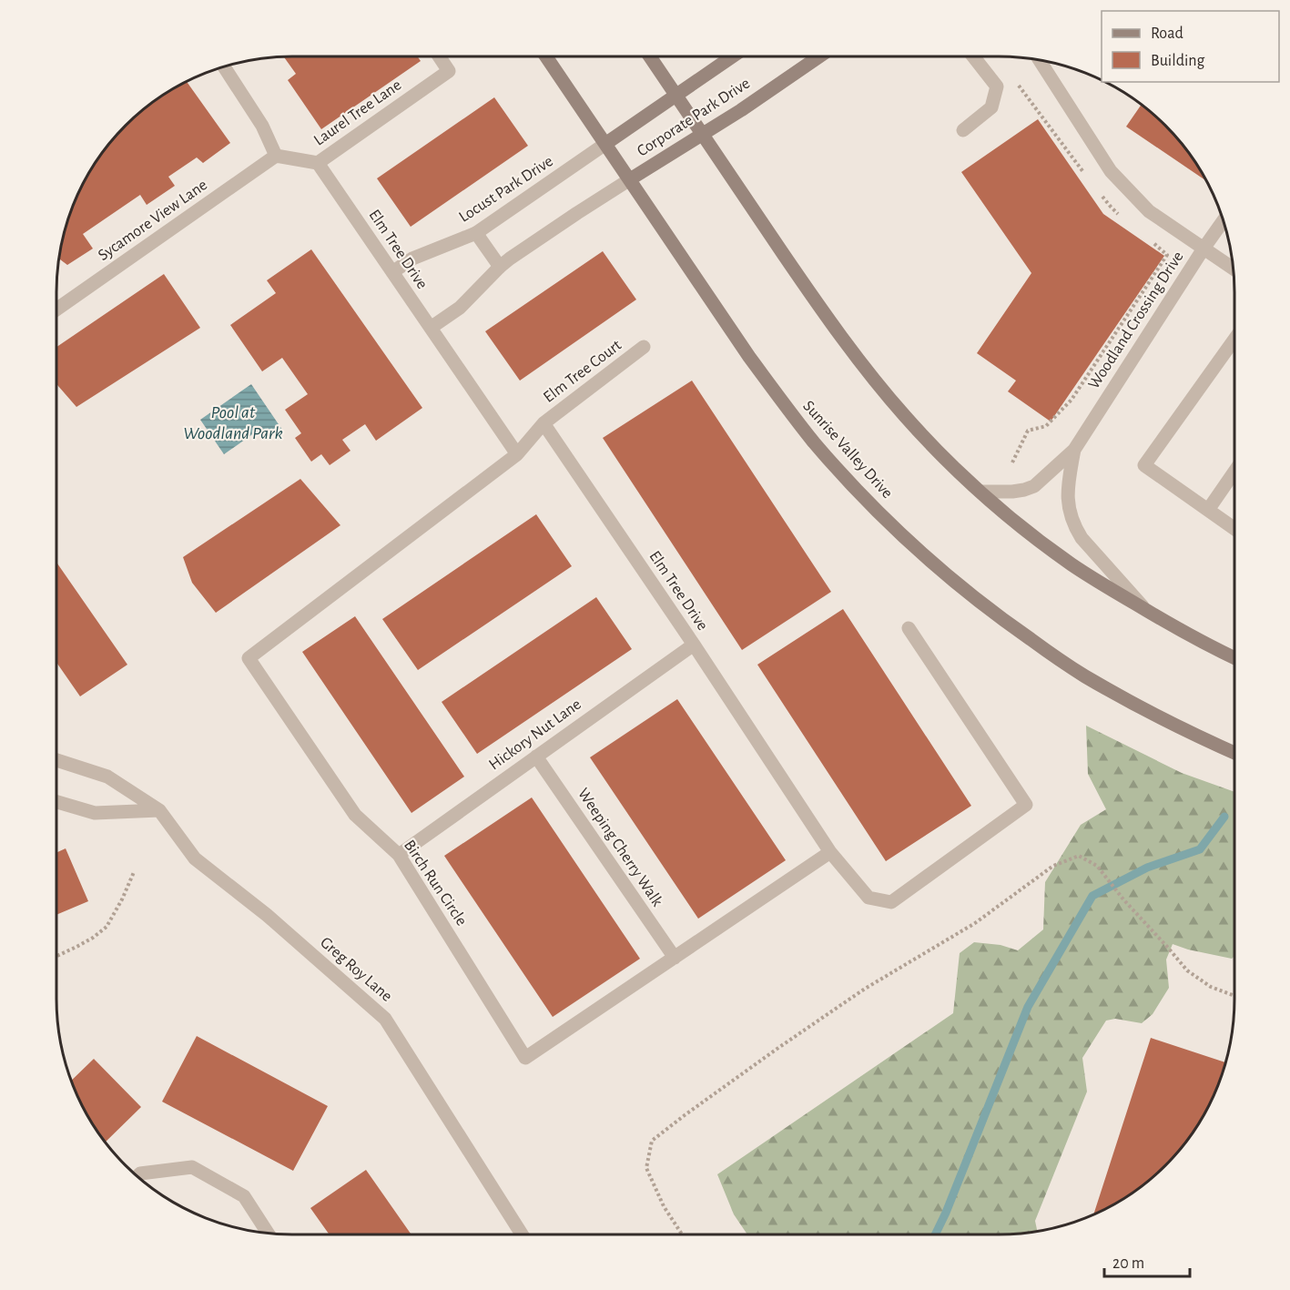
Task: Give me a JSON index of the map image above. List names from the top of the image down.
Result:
{
  "streets": {
    "main road": ["Corporate Park Drive", "Sunrise Valley Drive"],
    "street": [
      "Laurel Tree Lane",
      "Locust Park Drive",
      "Sycamore View Lane",
      "Elm Tree Drive",
      "Woodland Crossing Drive",
      "Elm Tree Court",
      "Hickory Nut Lane",
      "Weeping Cherry Walk",
      "Birch Run Circle",
      "Greg Roy Lane"
    ]
  },
  "crossings": [
    ["Laurel Tree Lane", "Elm Tree Drive"],
    ["Corporate Park Drive", "Locust Park Drive"],
    ["Corporate Park Drive", "Sunrise Valley Drive"],
    ["Locust Park Drive", "Elm Tree Drive"],
    ["Locust Park Drive", "Sunrise Valley Drive"],
    ["Elm Tree Drive", "Elm Tree Court"],
    ["Elm Tree Drive", "Hickory Nut Lane"],
    ["Elm Tree Drive", "Birch Run Circle"],
    ["Hickory Nut Lane", "Weeping Cherry Walk"],
    ["Hickory Nut Lane", "Birch Run Circle"],
    ["Weeping Cherry Walk", "Birch Run Circle"]
  ],
  "water": ["Pool at Woodland Park"],
  "legend": ["Road", "Building"],
  "scale_bar": "20 m"
}
